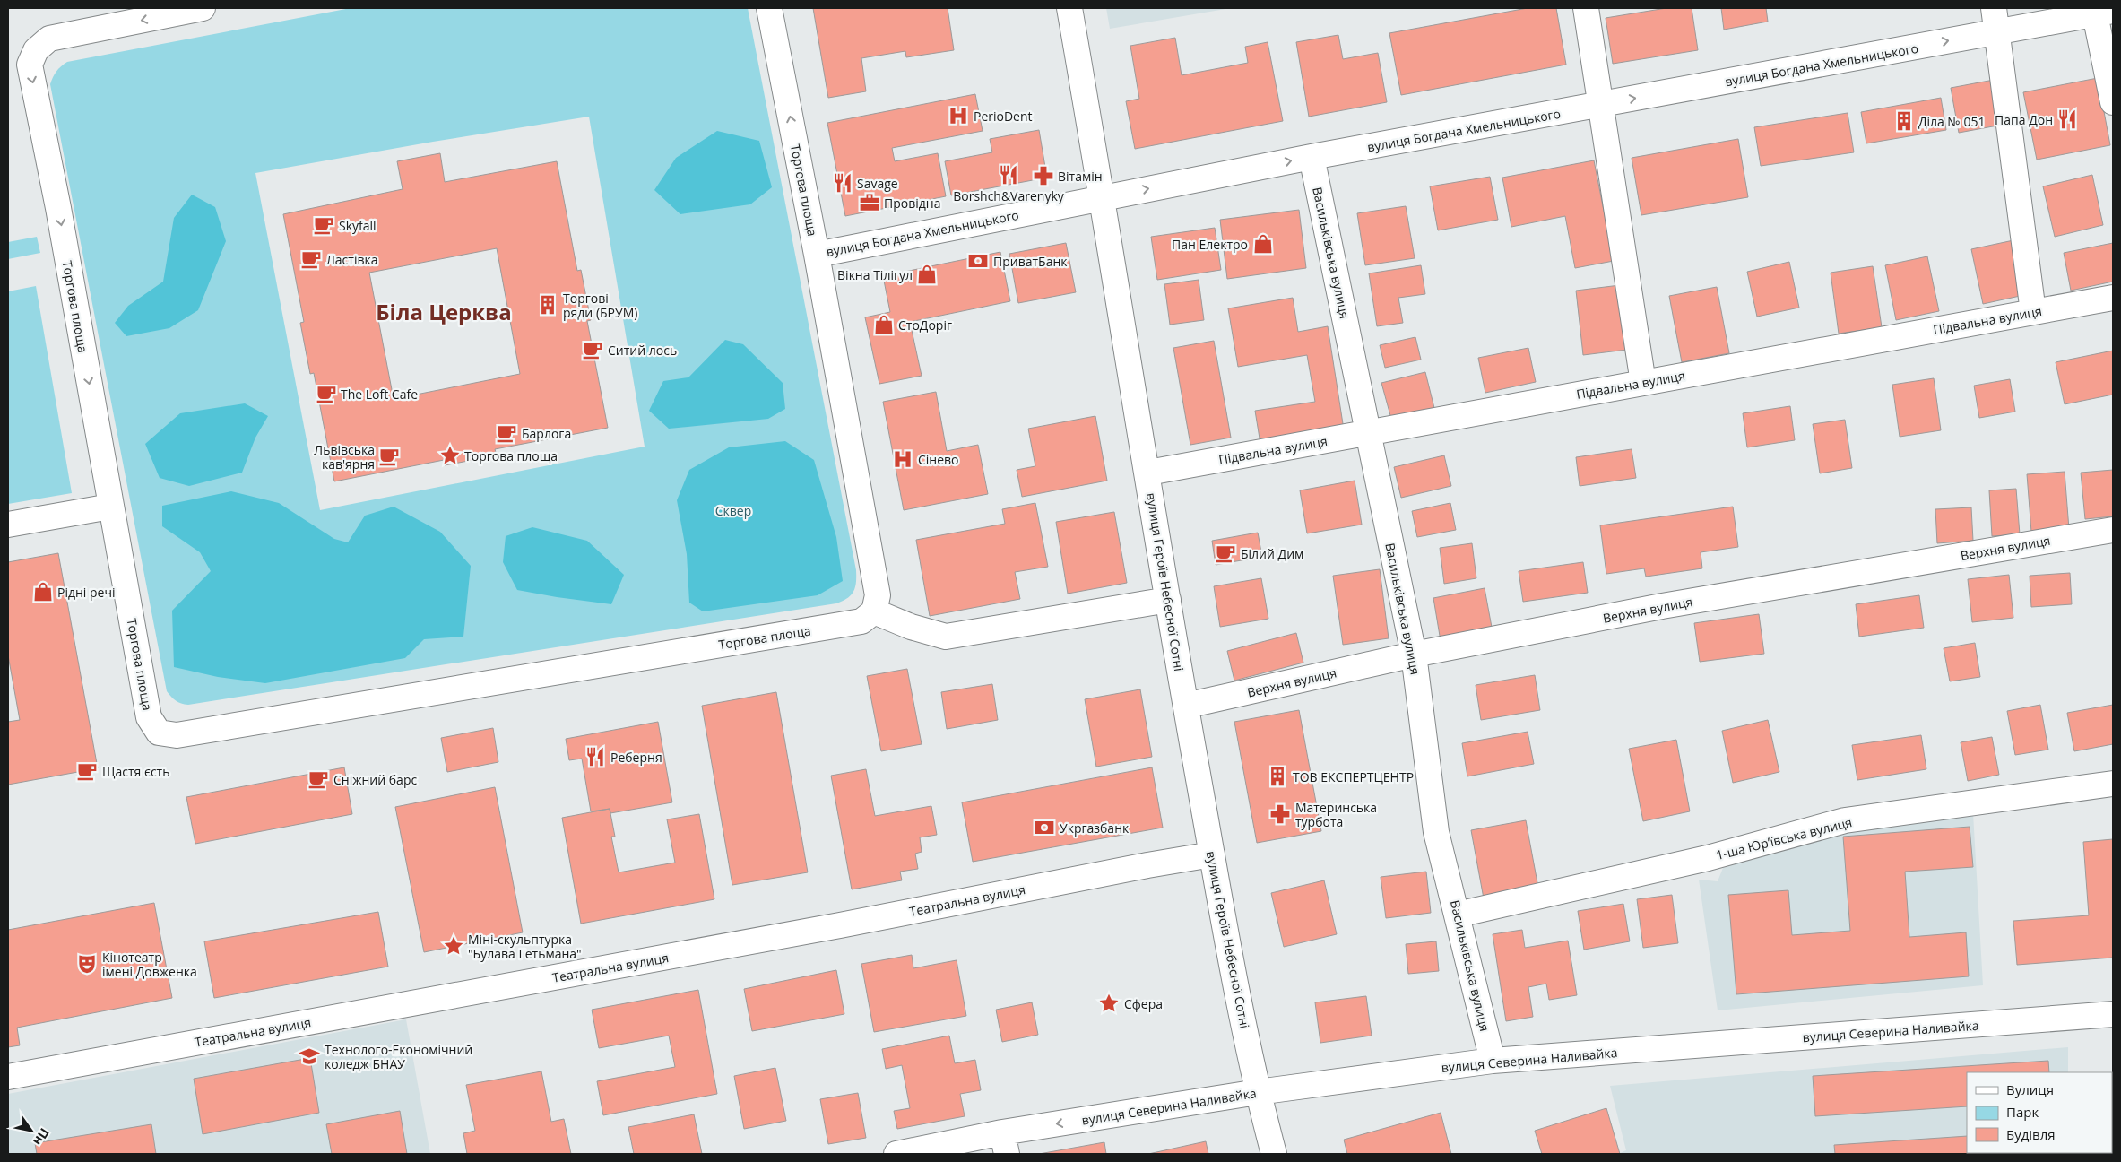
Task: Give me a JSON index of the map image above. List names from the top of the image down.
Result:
{
  "streets": {
    "street": [
      "вулиця Богдана Хмельницького",
      "Торгова площа",
      "Васильківська вулиця",
      "Підвальна вулиця",
      "Верхня вулиця",
      "вулиця Героїв Небесної Сотні",
      "1-ша Юрʼївська вулиця",
      "Театральна вулиця",
      "вулиця Северина Наливайка"
    ]
  },
  "crossings": [
    ["вулиця Богдана Хмельницького", "Торгова площа"],
    ["вулиця Богдана Хмельницького", "Васильківська вулиця"],
    ["вулиця Богдана Хмельницького", "вулиця Героїв Небесної Сотні"],
    ["Васильківська вулиця", "Підвальна вулиця"],
    ["Васильківська вулиця", "Верхня вулиця"],
    ["Васильківська вулиця", "1-ша Юрʼївська вулиця"],
    ["Васильківська вулиця", "вулиця Северина Наливайка"],
    ["Підвальна вулиця", "вулиця Героїв Небесної Сотні"],
    ["Верхня вулиця", "вулиця Героїв Небесної Сотні"],
    ["вулиця Героїв Небесної Сотні", "Театральна вулиця"],
    ["вулиця Героїв Небесної Сотні", "вулиця Северина Наливайка"]
  ],
  "one_way": ["вулиця Богдана Хмельницького"],
  "districts": ["Біла Церква"],
  "parks": ["Сквер"],
  "places": {
    "hospital": ["PerioDent", "Сінево"],
    "restaurant": [
      "Папа Дон",
      "Borshch&Varenyky",
      "Savage",
      "Реберня"
    ],
    "building": ["Діла № 051", "Торгові ряди (БРУМ)", "ТОВ ЕКСПЕРТЦЕНТР"],
    "pharmacy": ["Вітамін", "Материнська турбота"],
    "office": ["Провідна"],
    "cafe": [
      "Skyfall",
      "Ластівка",
      "Ситий лось",
      "The Loft Cafe",
      "Барлога",
      "Львівська кав'ярня",
      "Білий Дим",
      "Щастя єсть",
      "Сніжний барс"
    ],
    "shop": [
      "Пан Електро",
      "Вікна Тілігул",
      "СтоДоріг",
      "Рідні речі"
    ],
    "bank": ["ПриватБанк", "Укргазбанк"],
    "place": ["Торгова площа", "Міні-скульптурка \"Булава Гетьмана\"", "Сфера"],
    "theatre": ["Кінотеатр імені Довженка"],
    "school or university": ["Технолого-Економічний коледж БНАУ"]
  },
  "legend": ["Вулиця", "Парк", "Будівля"],
  "north": "bottom right"
}
